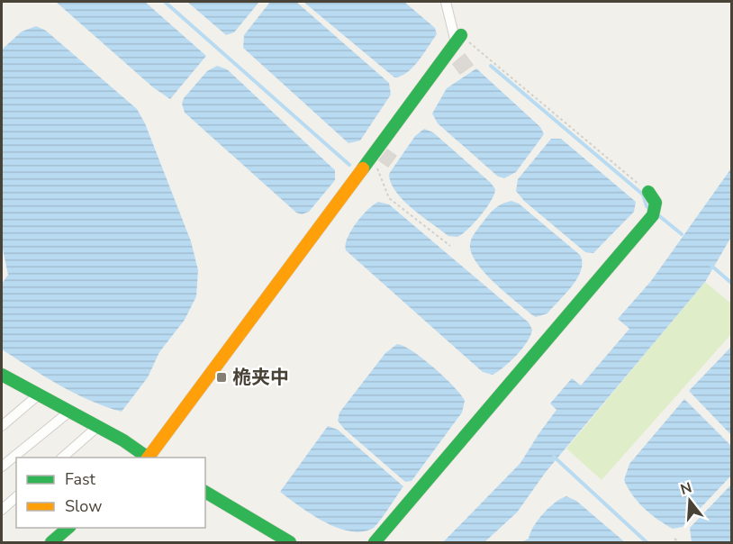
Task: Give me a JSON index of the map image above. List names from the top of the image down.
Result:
{
  "places": {
    "transit": ["桅夹中"]
  },
  "legend": ["Fast", "Slow"],
  "north": "top"
}
